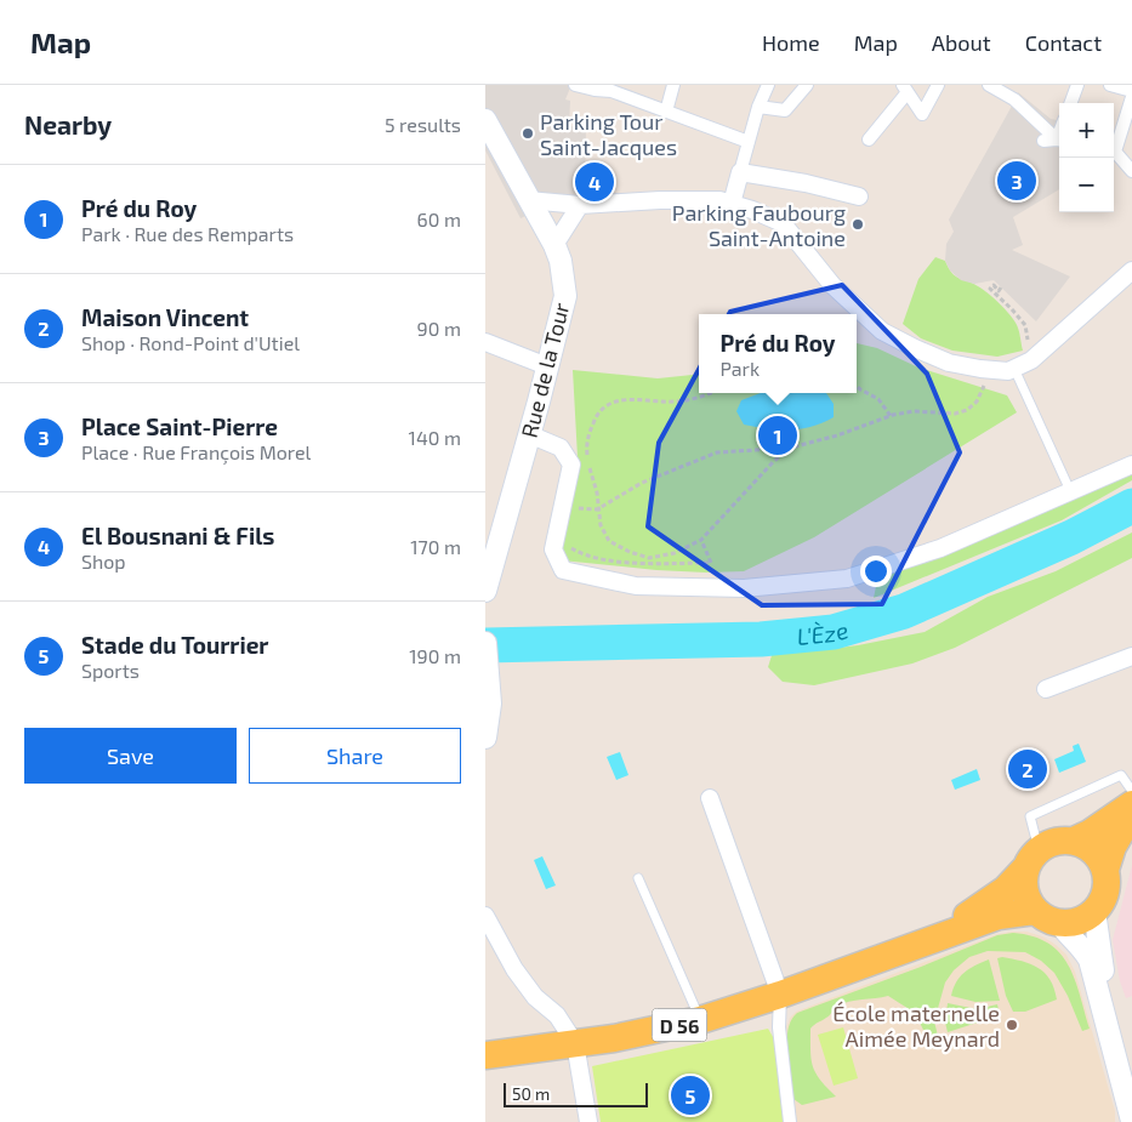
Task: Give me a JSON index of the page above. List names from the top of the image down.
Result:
{
  "streets": {
    "main road": ["D 56"],
    "street": ["Rue de la Tour"]
  },
  "water": ["L'Èze"],
  "places": ["Parking Tour Saint-Jacques", "Parking Faubourg Saint-Antoine", "École maternelle Aimée Meynard"],
  "scale_bar": "50 m",
  "page": {
    "header": "Map",
    "nav": [
      "Home",
      "Map",
      "About",
      "Contact"
    ],
    "heading": ["Nearby", "5 results"],
    "map_buttons": ["+", "−"],
    "pins": [
      "3",
      "4",
      "1",
      "2",
      "5"
    ],
    "list": [
      {
        "mark": "1",
        "name": "Pré du Roy",
        "note": "Park · Rue des Remparts",
        "value": "60 m"
      },
      {
        "mark": "2",
        "name": "Maison Vincent",
        "note": "Shop · Rond-Point d'Utiel",
        "value": "90 m"
      },
      {
        "mark": "3",
        "name": "Place Saint-Pierre",
        "note": "Place · Rue François Morel",
        "value": "140 m"
      },
      {
        "mark": "4",
        "name": "El Bousnani & Fils",
        "note": "Shop",
        "value": "170 m"
      },
      {
        "mark": "5",
        "name": "Stade du Tourrier",
        "note": "Sports",
        "value": "190 m"
      }
    ],
    "popup": ["Pré du Roy", "Park"],
    "buttons": ["Save", "Share"],
    "scale": "50 m"
  }
}
